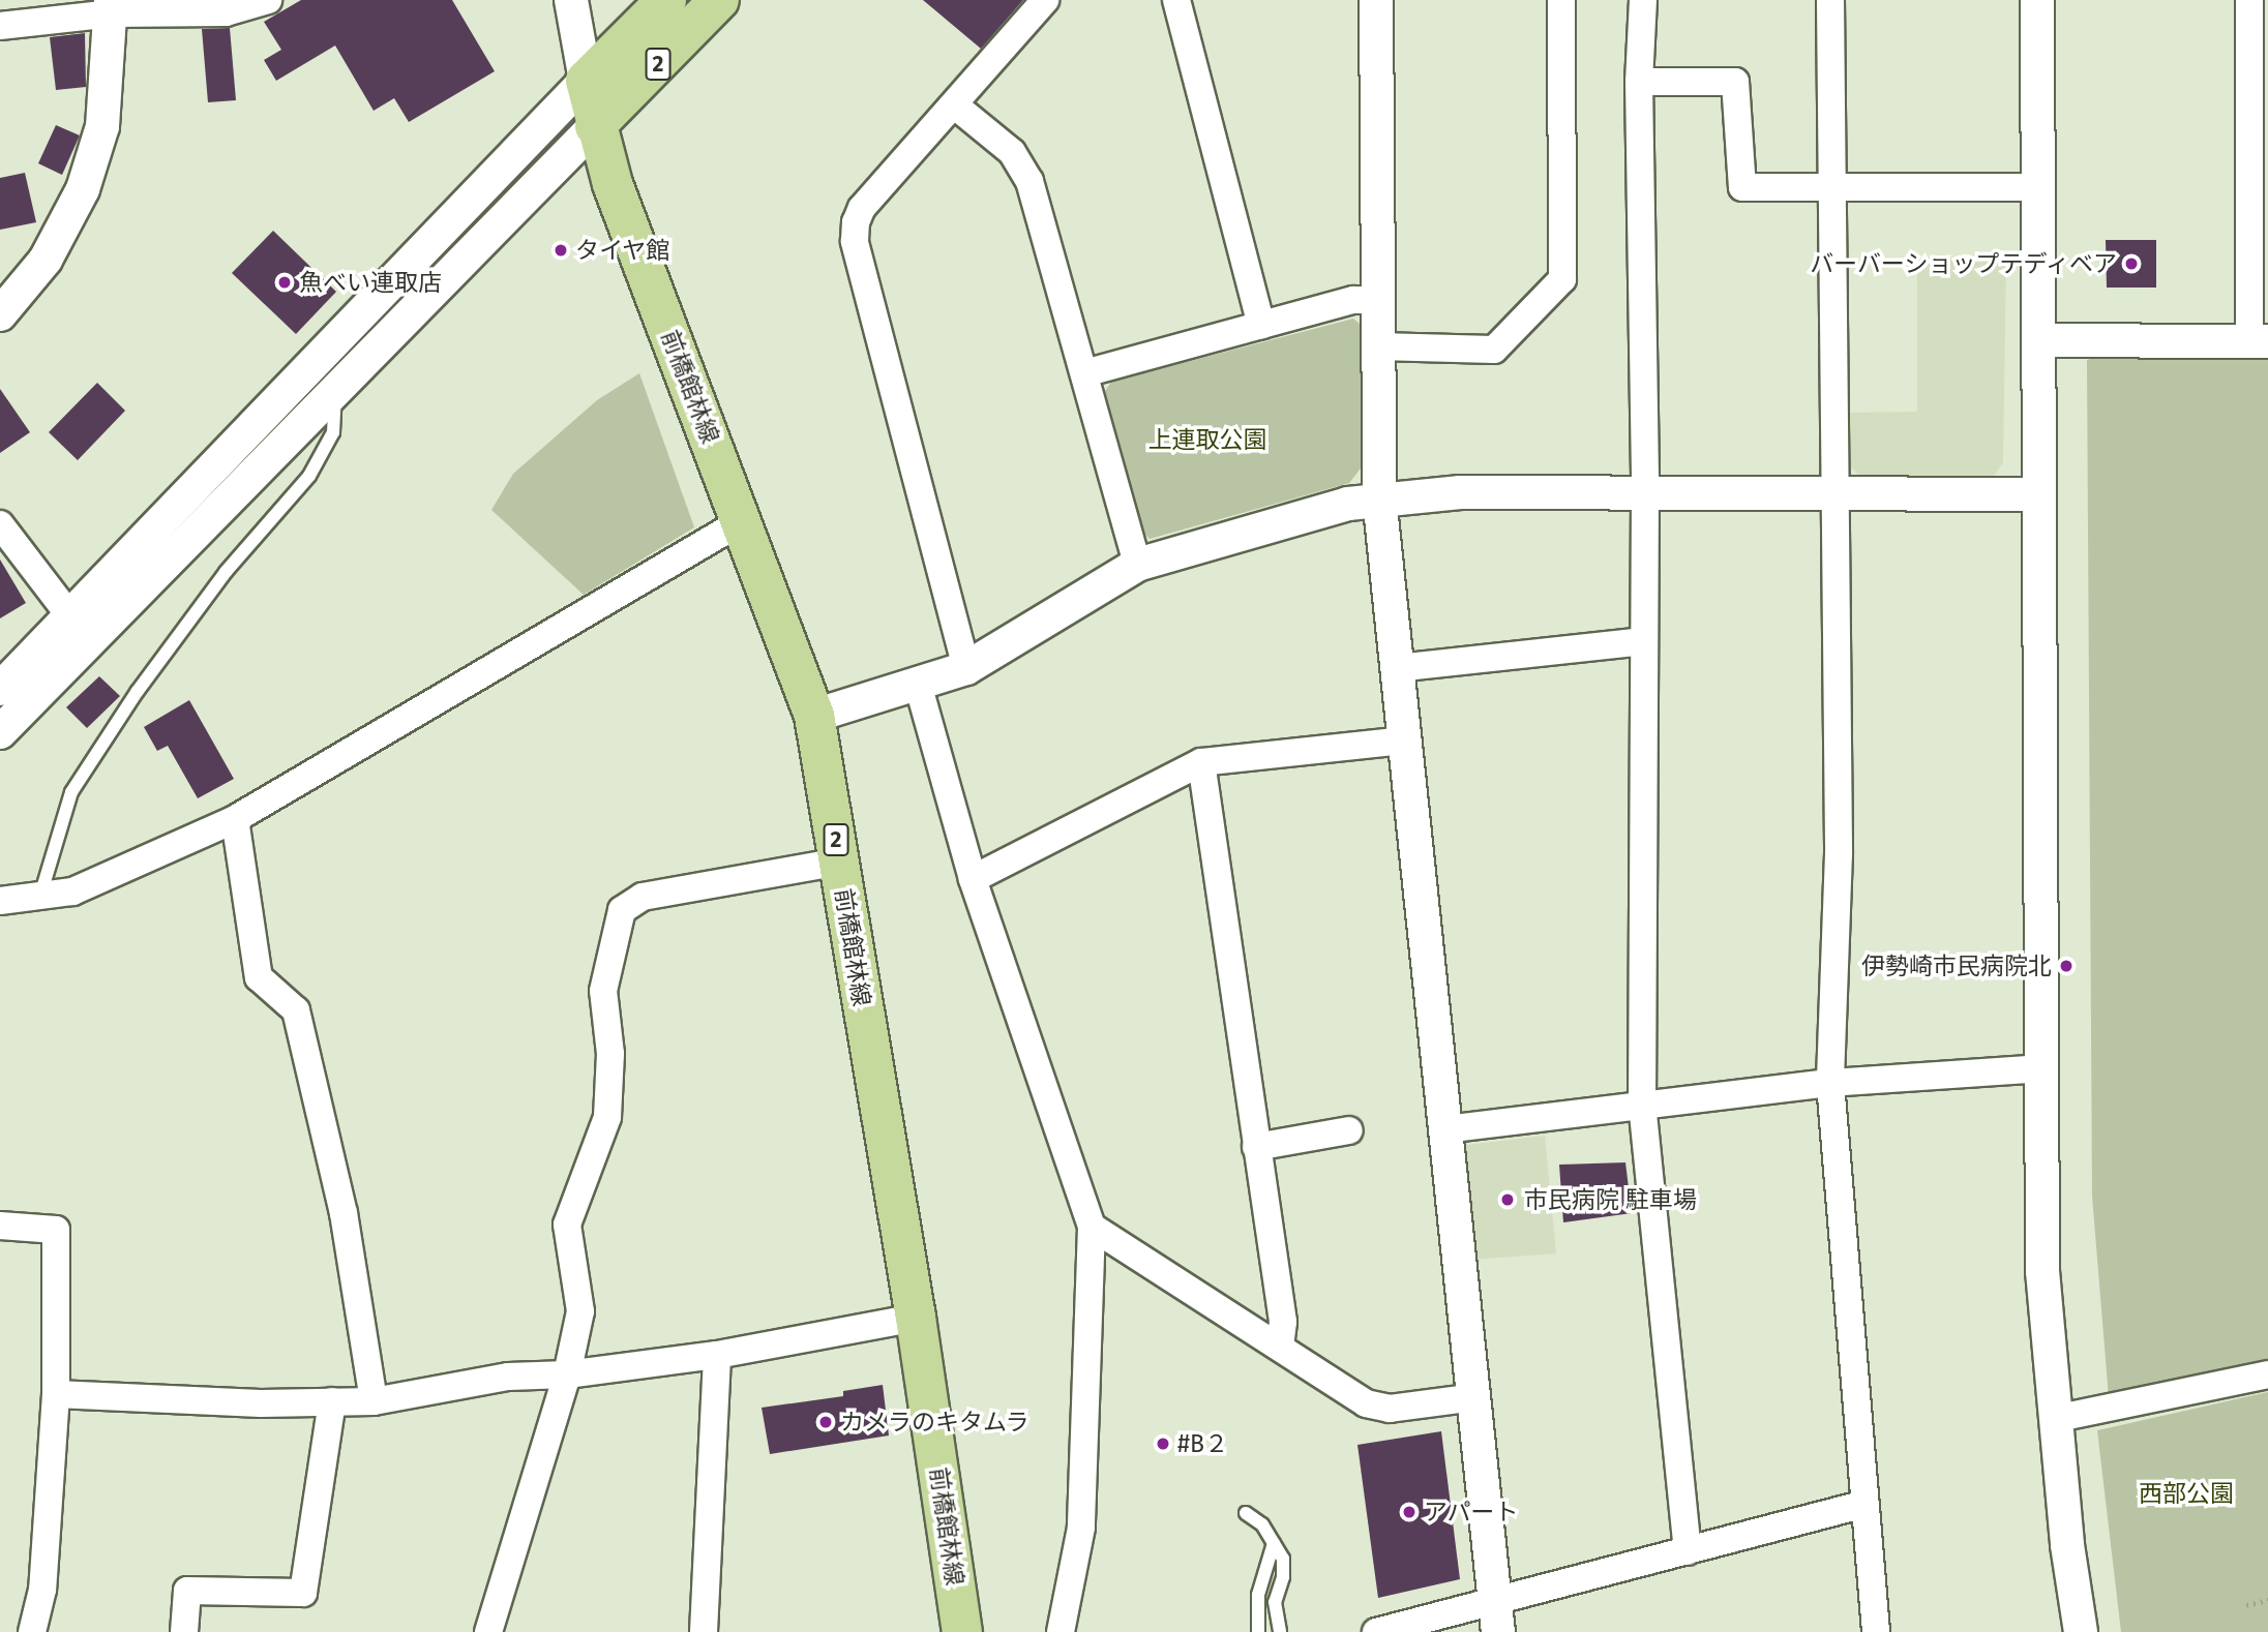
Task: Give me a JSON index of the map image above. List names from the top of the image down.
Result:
{
  "streets": {
    "main road": ["2", "前橋館林線"]
  },
  "crossings": [
    ["2", "前橋館林線"]
  ],
  "parks": ["上連取公園", "西部公園"],
  "places": [
    "タイヤ館",
    "バーバーショップテディベア",
    "魚べい連取店",
    "伊勢崎市民病院北",
    "市民病院 駐車場",
    "カメラのキタムラ",
    "#B２",
    "アパート"
  ]
}
